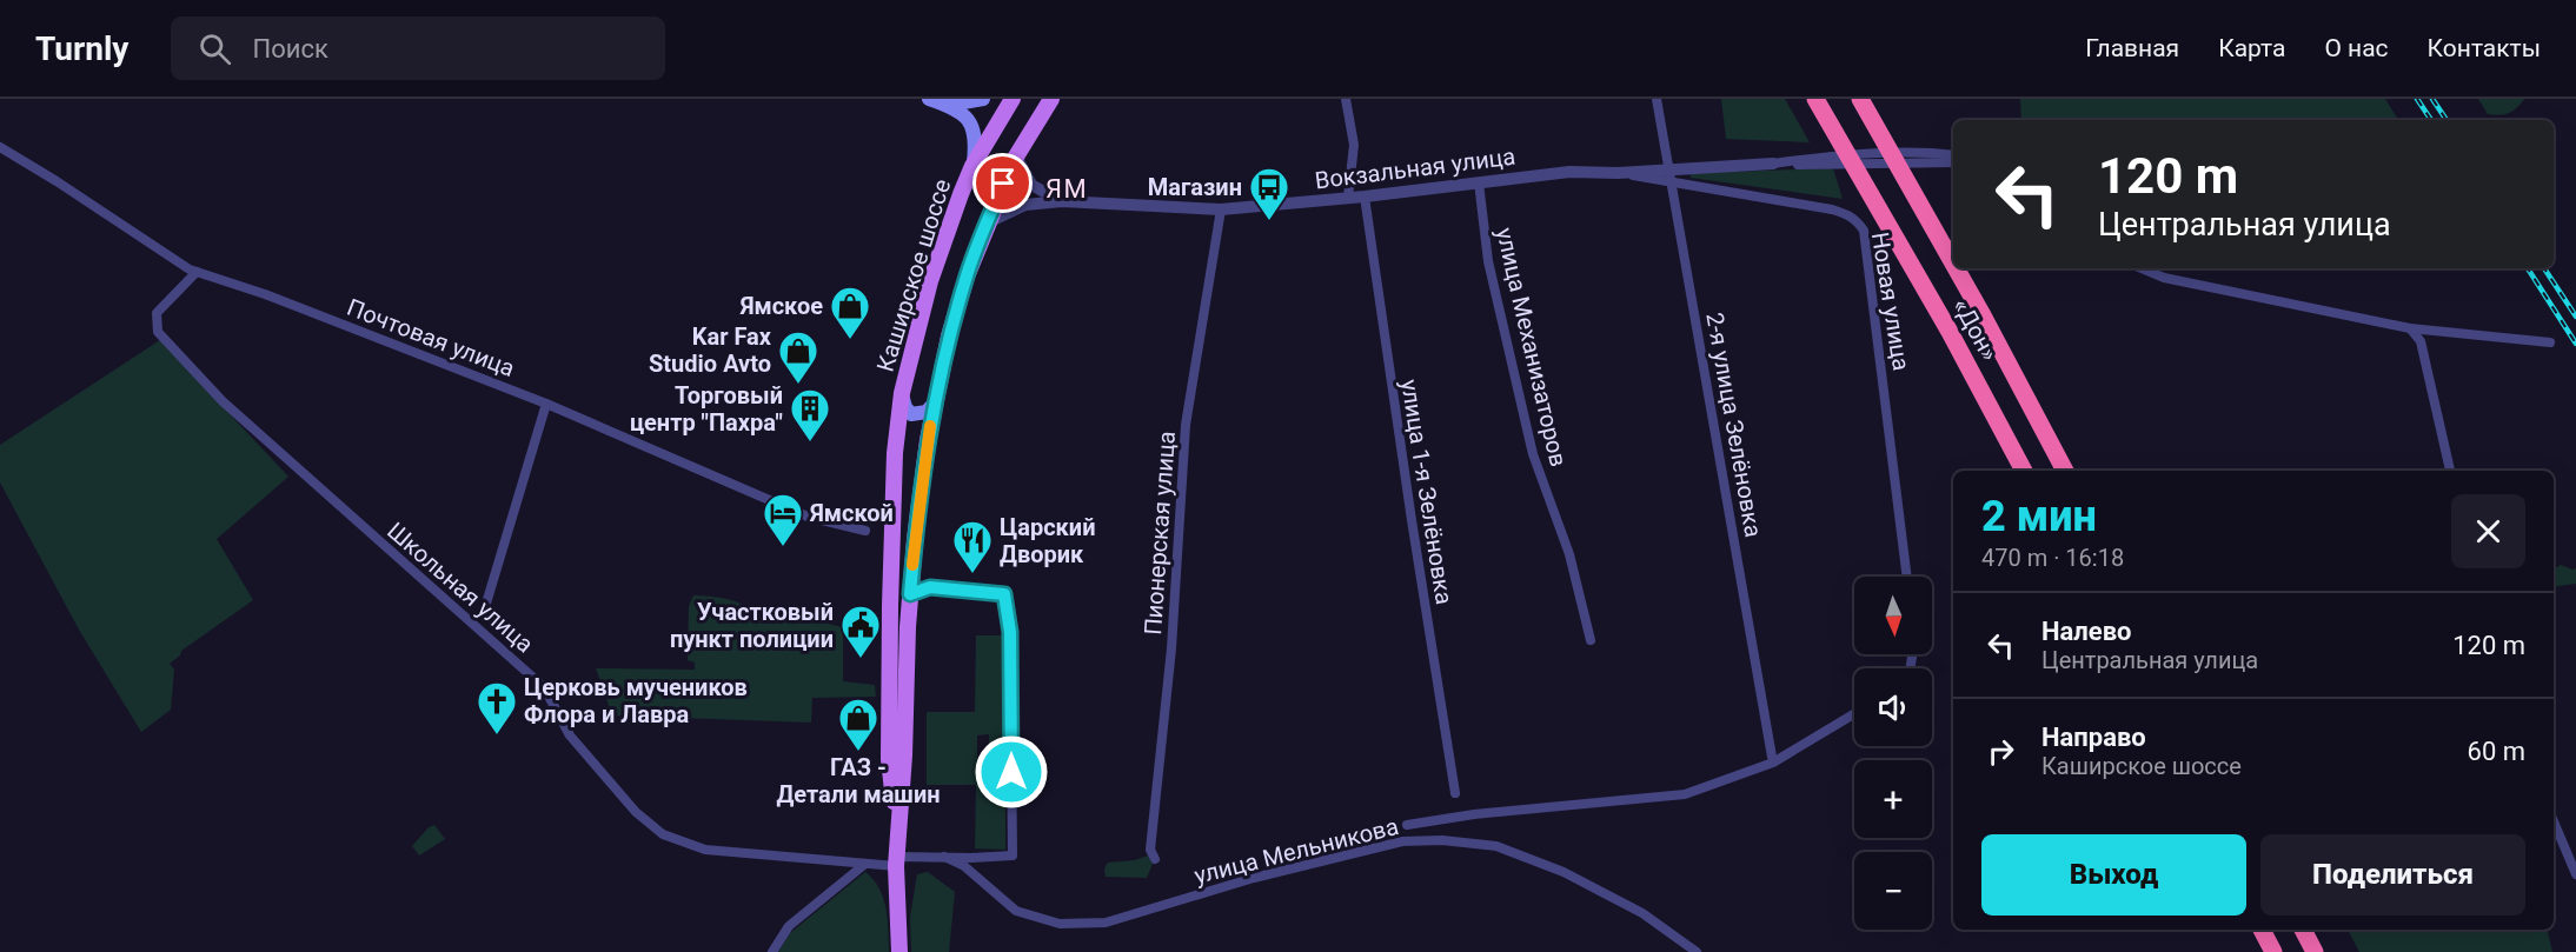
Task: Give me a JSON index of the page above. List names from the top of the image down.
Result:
{
  "streets": {
    "highway": ["«Дон»"],
    "main road": ["Каширское шоссе"],
    "street": [
      "Вокзальная улица",
      "Новая улица",
      "Почтовая улица",
      "улица Механизаторов",
      "2-я улица Зелёновка",
      "улица 1-я Зелёновка",
      "Пионерская улица",
      "Школьная улица",
      "улица Мельникова"
    ]
  },
  "crossings": [
    ["Вокзальная улица", "Каширское шоссе"],
    ["Вокзальная улица", "Новая улица"],
    ["Вокзальная улица", "улица Механизаторов"],
    ["Вокзальная улица", "2-я улица Зелёновка"],
    ["Вокзальная улица", "улица 1-я Зелёновка"],
    ["Вокзальная улица", "Пионерская улица"],
    ["Каширское шоссе", "Школьная улица"],
    ["Новая улица", "2-я улица Зелёновка"],
    ["Почтовая улица", "Школьная улица"],
    ["Школьная улица", "улица Мельникова"]
  ],
  "districts": ["ЯМ"],
  "places": {
    "bus stop": ["Магазин"],
    "shop": ["Ямское", "Kar Fax Studio Avto", "ГАЗ - Детали машин"],
    "building": ["Торговый центр \"Пахра\""],
    "hotel": ["Ямской"],
    "restaurant": ["Царский Дворик"],
    "public building": ["Участковый пункт полиции"],
    "church": ["Церковь мучеников Флора и Лавра"]
  },
  "north": "bottom",
  "page": {
    "header": "Turnly",
    "search": "Поиск",
    "nav": [
      "Главная",
      "Карта",
      "О нас",
      "Контакты"
    ],
    "turn": ["120 m", "Центральная улица"],
    "heading": ["2 мин", "470 m · 16:18"],
    "map_buttons": ["+", "−"],
    "list": [
      {
        "name": "Налево",
        "note": "Центральная улица",
        "value": "120 m"
      },
      {
        "name": "Направо",
        "note": "Каширское шоссе",
        "value": "60 m"
      }
    ],
    "buttons": ["Выход", "Поделиться"]
  }
}
